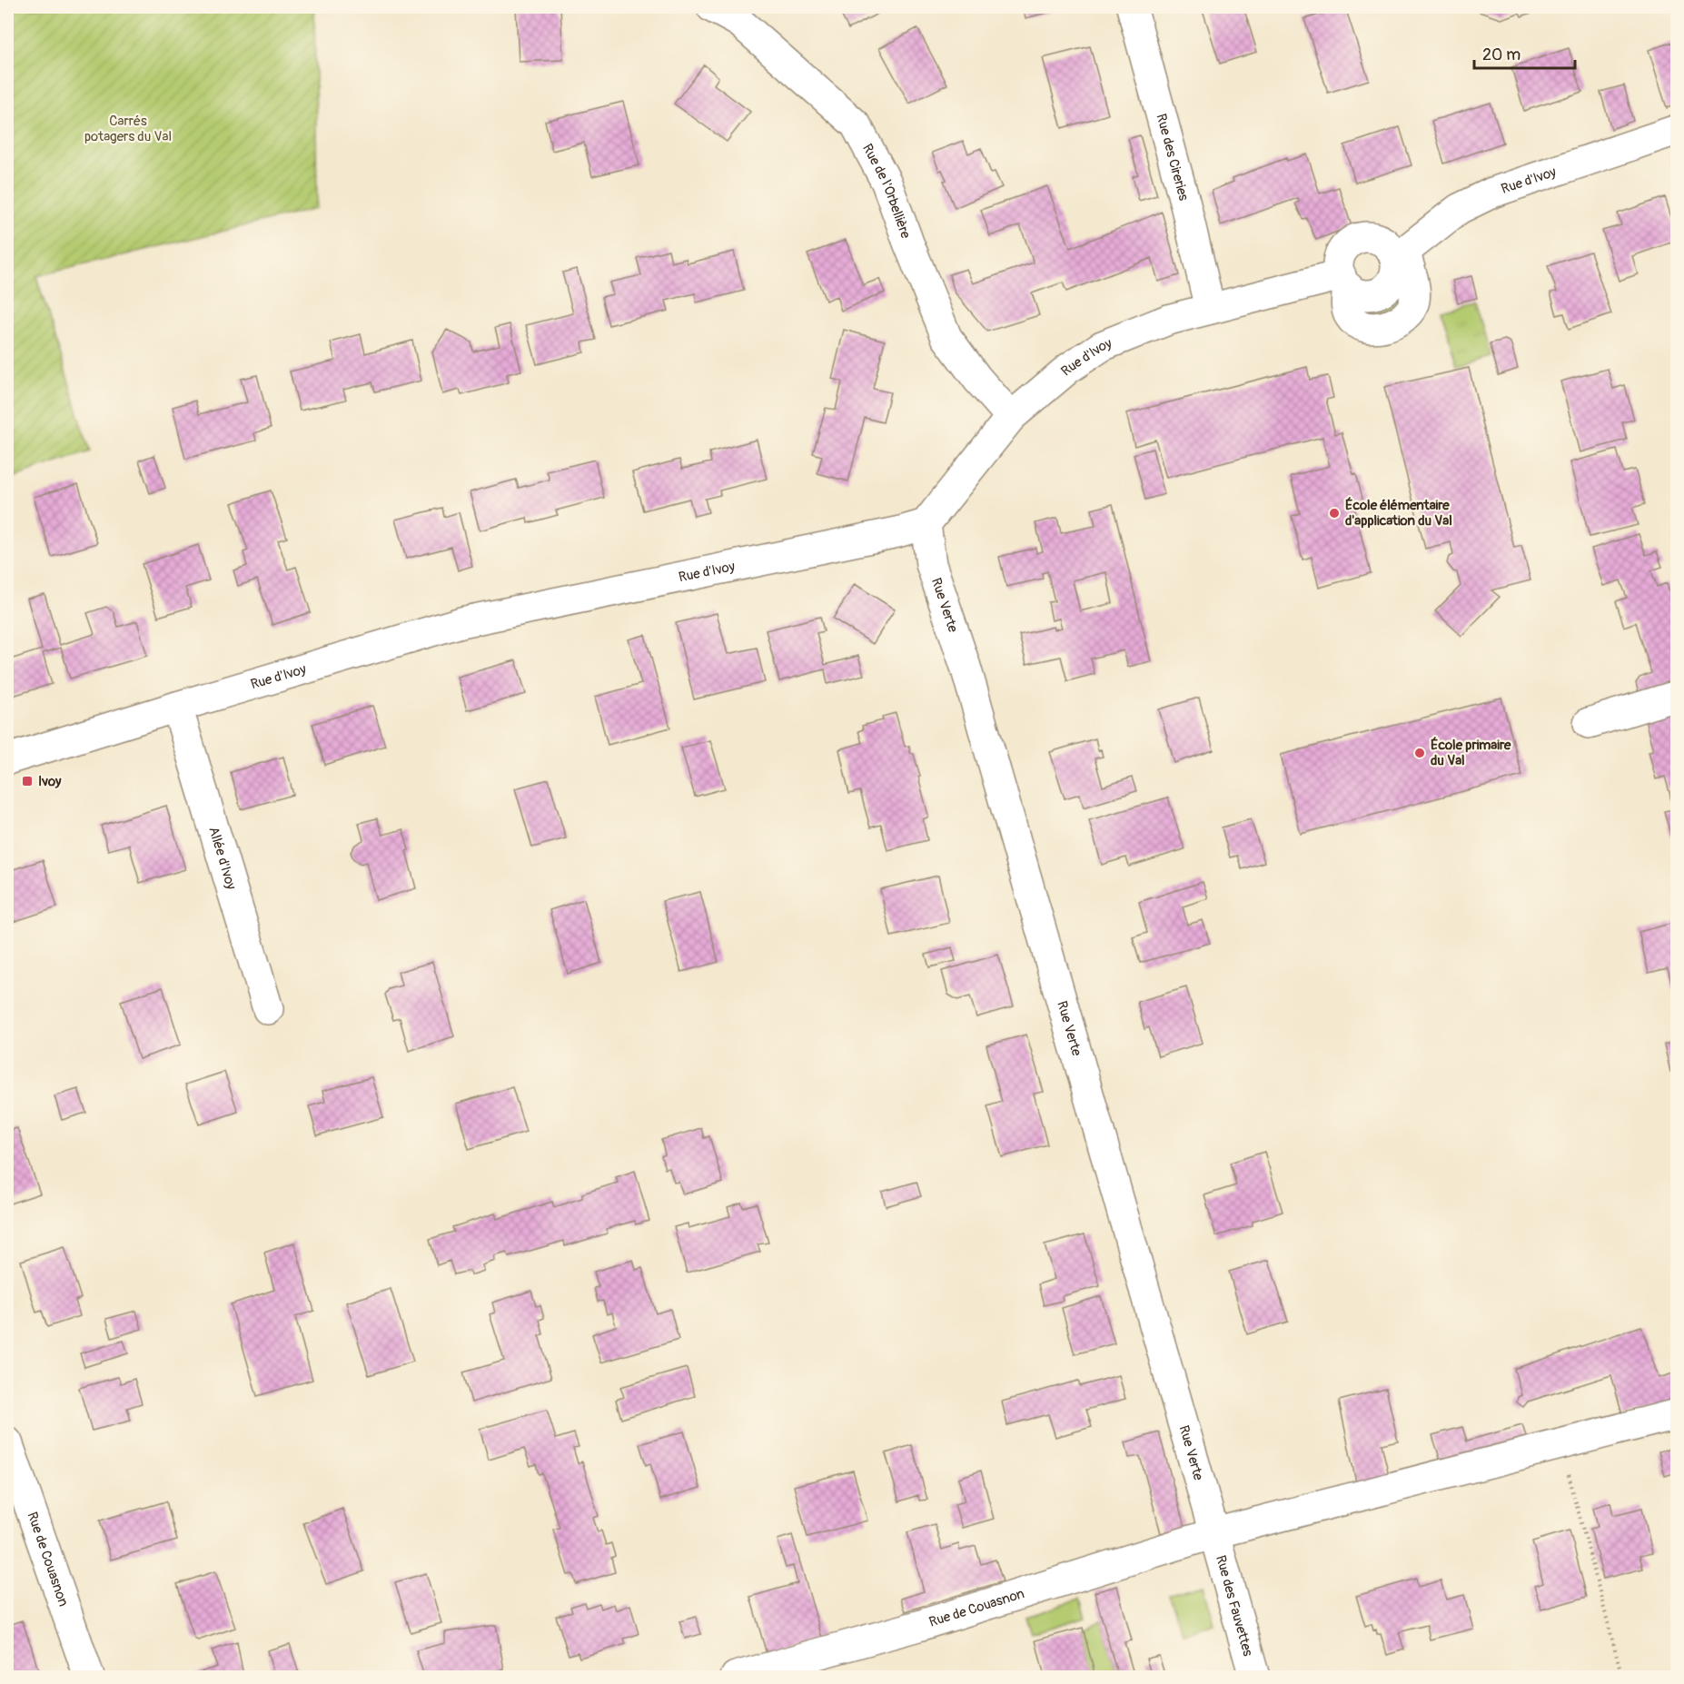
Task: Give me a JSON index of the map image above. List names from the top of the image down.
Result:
{
  "streets": {
    "street": [
      "Rue des Cireries",
      "Rue d'Ivoy",
      "Rue de l'Orbellière",
      "Rue Verte",
      "Allée d'Ivoy",
      "Rue de Couasnon",
      "Rue des Fauvettes"
    ]
  },
  "crossings": [
    ["Rue des Cireries", "Rue d'Ivoy"],
    ["Rue d'Ivoy", "Rue de l'Orbellière"],
    ["Rue d'Ivoy", "Rue Verte"],
    ["Rue d'Ivoy", "Allée d'Ivoy"],
    ["Rue Verte", "Rue de Couasnon"],
    ["Rue Verte", "Rue des Fauvettes"],
    ["Rue de Couasnon", "Rue des Fauvettes"]
  ],
  "parks": ["Carrés potagers du Val"],
  "places": {
    "other": ["École élémentaire d'application du Val", "École primaire du Val"],
    "transit": ["Ivoy"]
  },
  "scale_bar": "20 m"
}
